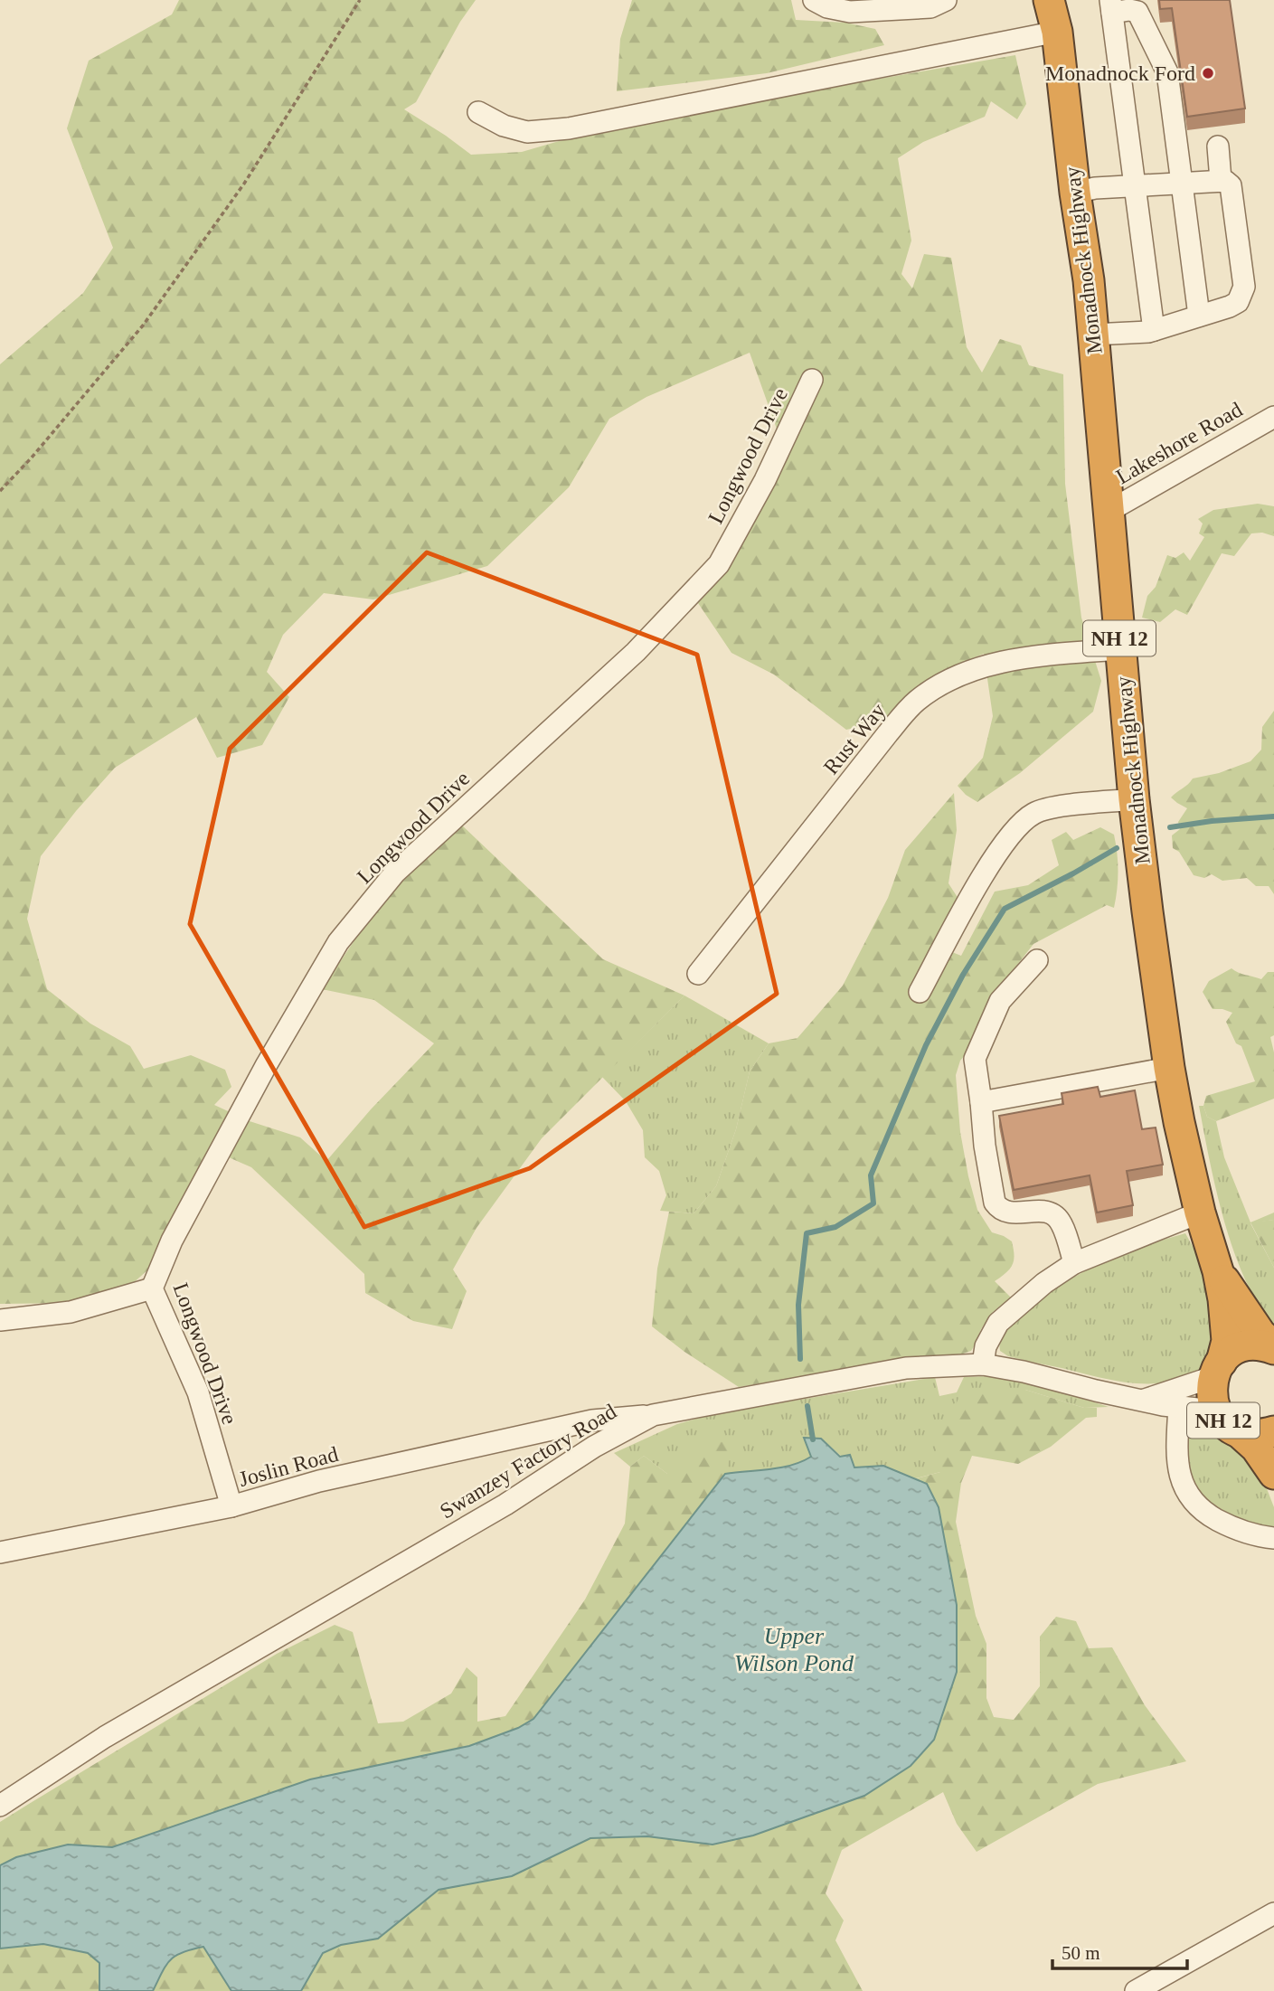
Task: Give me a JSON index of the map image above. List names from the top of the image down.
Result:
{
  "streets": {
    "highway": ["Monadnock Highway", "NH 12"],
    "street": [
      "Lakeshore Road",
      "Longwood Drive",
      "Rust Way",
      "Swanzey Factory Road",
      "Joslin Road"
    ]
  },
  "crossings": [
    ["Monadnock Highway", "Lakeshore Road"],
    ["Monadnock Highway", "NH 12"],
    ["Monadnock Highway", "Rust Way"],
    ["Monadnock Highway", "Swanzey Factory Road"],
    ["Longwood Drive", "Joslin Road"],
    ["NH 12", "Swanzey Factory Road"],
    ["Swanzey Factory Road", "Joslin Road"]
  ],
  "water": ["Upper Wilson Pond"],
  "places": ["Monadnock Ford"],
  "scale_bar": "50 m"
}
